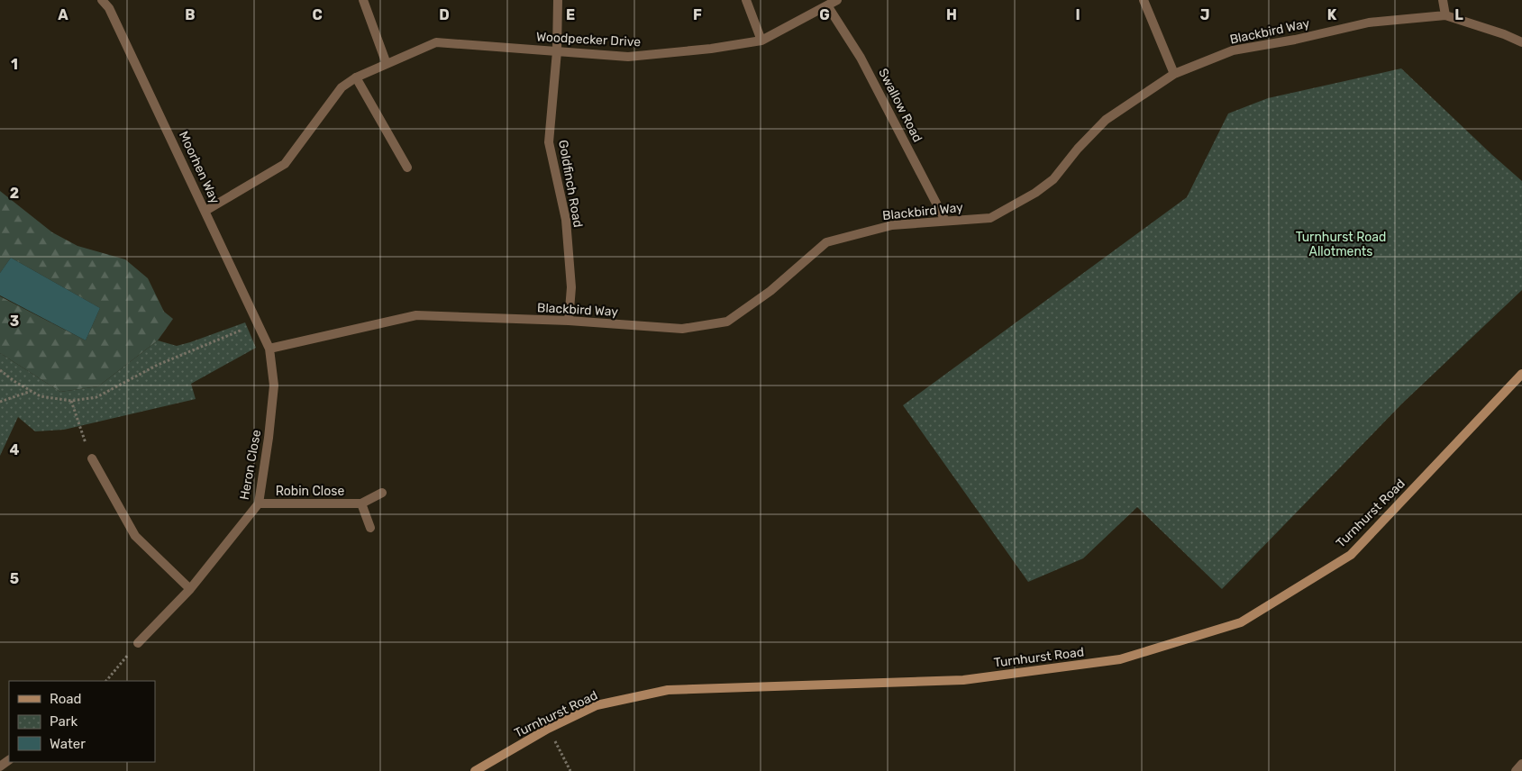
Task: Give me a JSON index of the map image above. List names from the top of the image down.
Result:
{
  "streets": {
    "street": [
      "Blackbird Way",
      "Woodpecker Drive",
      "Swallow Road",
      "Moorhen Way",
      "Goldfinch Road",
      "Heron Close",
      "Robin Close",
      "Turnhurst Road"
    ]
  },
  "crossings": [
    ["Blackbird Way", "Swallow Road"],
    ["Blackbird Way", "Moorhen Way"],
    ["Blackbird Way", "Goldfinch Road"],
    ["Blackbird Way", "Heron Close"],
    ["Woodpecker Drive", "Swallow Road"],
    ["Woodpecker Drive", "Moorhen Way"],
    ["Woodpecker Drive", "Goldfinch Road"],
    ["Moorhen Way", "Heron Close"],
    ["Heron Close", "Robin Close"]
  ],
  "parks": ["Turnhurst Road Allotments"],
  "legend": ["Road", "Park", "Water"],
  "grid": {
    "columns": [
      "A",
      "B",
      "C",
      "D",
      "E",
      "F",
      "G",
      "H",
      "I",
      "J",
      "K",
      "L"
    ],
    "rows": [
      "1",
      "2",
      "3",
      "4",
      "5"
    ]
  }
}
